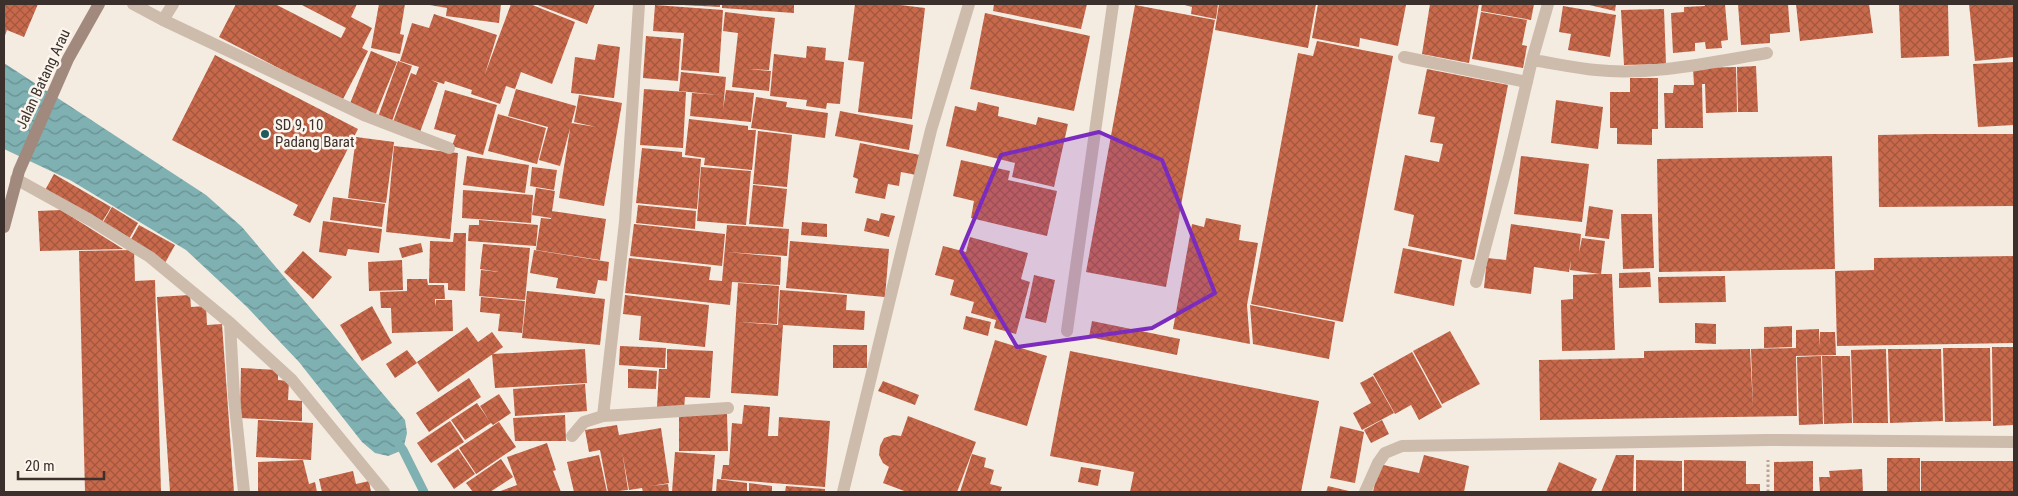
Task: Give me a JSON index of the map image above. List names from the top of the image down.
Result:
{
  "streets": {
    "main road": ["Jalan Batang Arau"]
  },
  "places": ["SD 9, 10 Padang Barat"],
  "scale_bar": "20 m"
}
